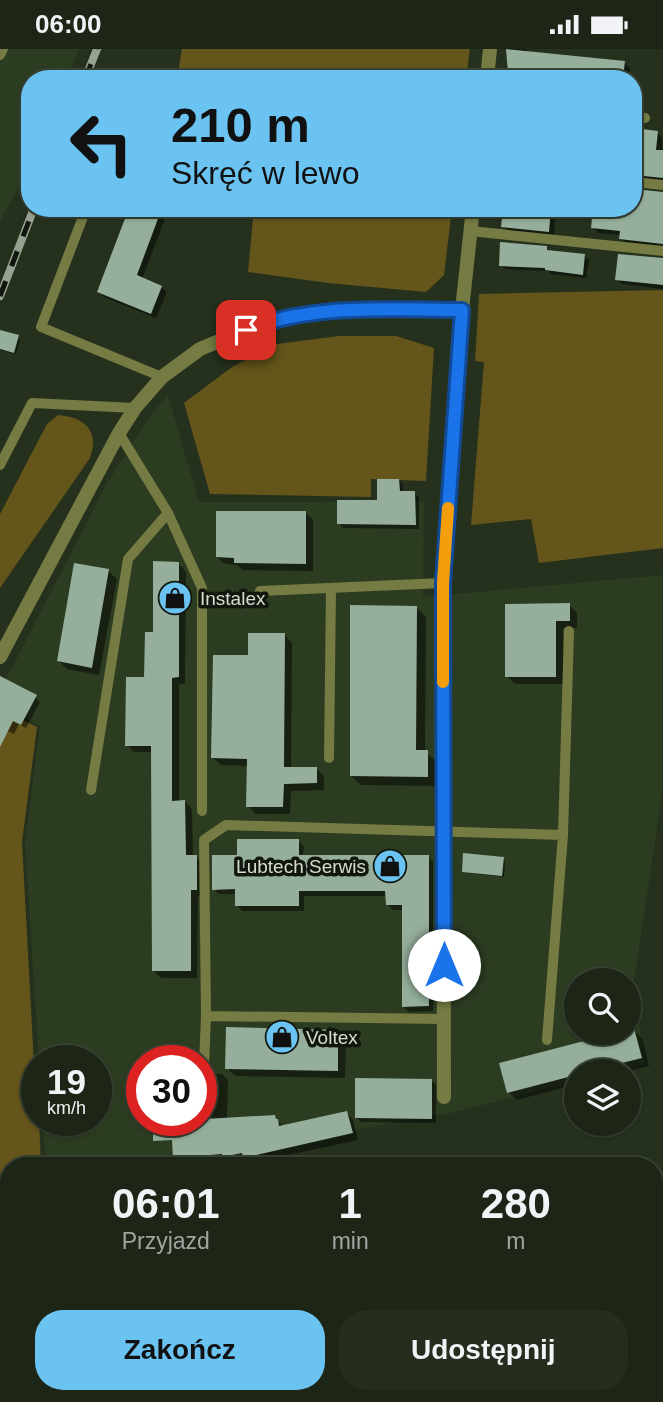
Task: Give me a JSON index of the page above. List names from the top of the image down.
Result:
{
  "places": {
    "shop": ["Instalex", "Lubtech Serwis", "Voltex"]
  },
  "page": {
    "status": "06:00",
    "turn": ["210 m", "Skręć w lewo"],
    "speed": "19 km/h",
    "limit": "30",
    "eta": [
      "06:01",
      "Przyjazd",
      "1",
      "min",
      "280",
      "m"
    ],
    "buttons": ["Zakończ", "Udostępnij"]
  }
}
